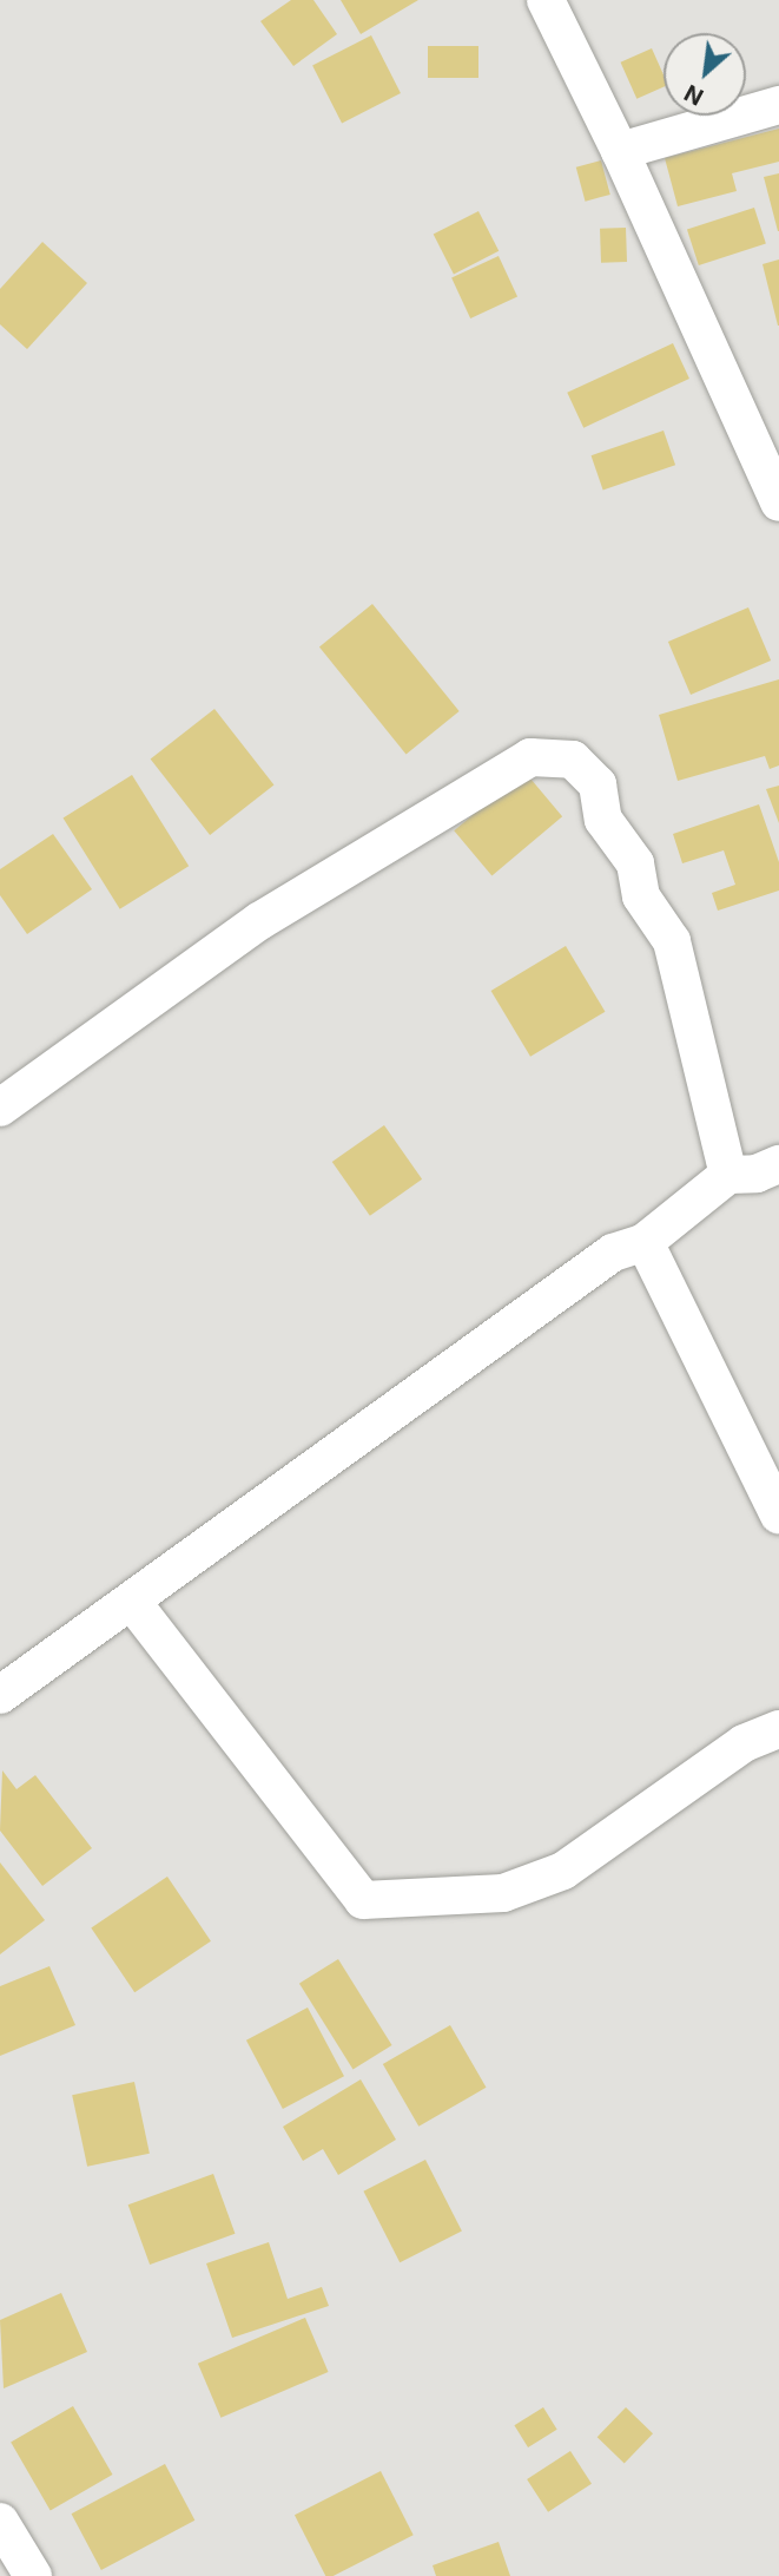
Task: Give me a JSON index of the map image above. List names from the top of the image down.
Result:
{
  "north": "bottom left"
}
